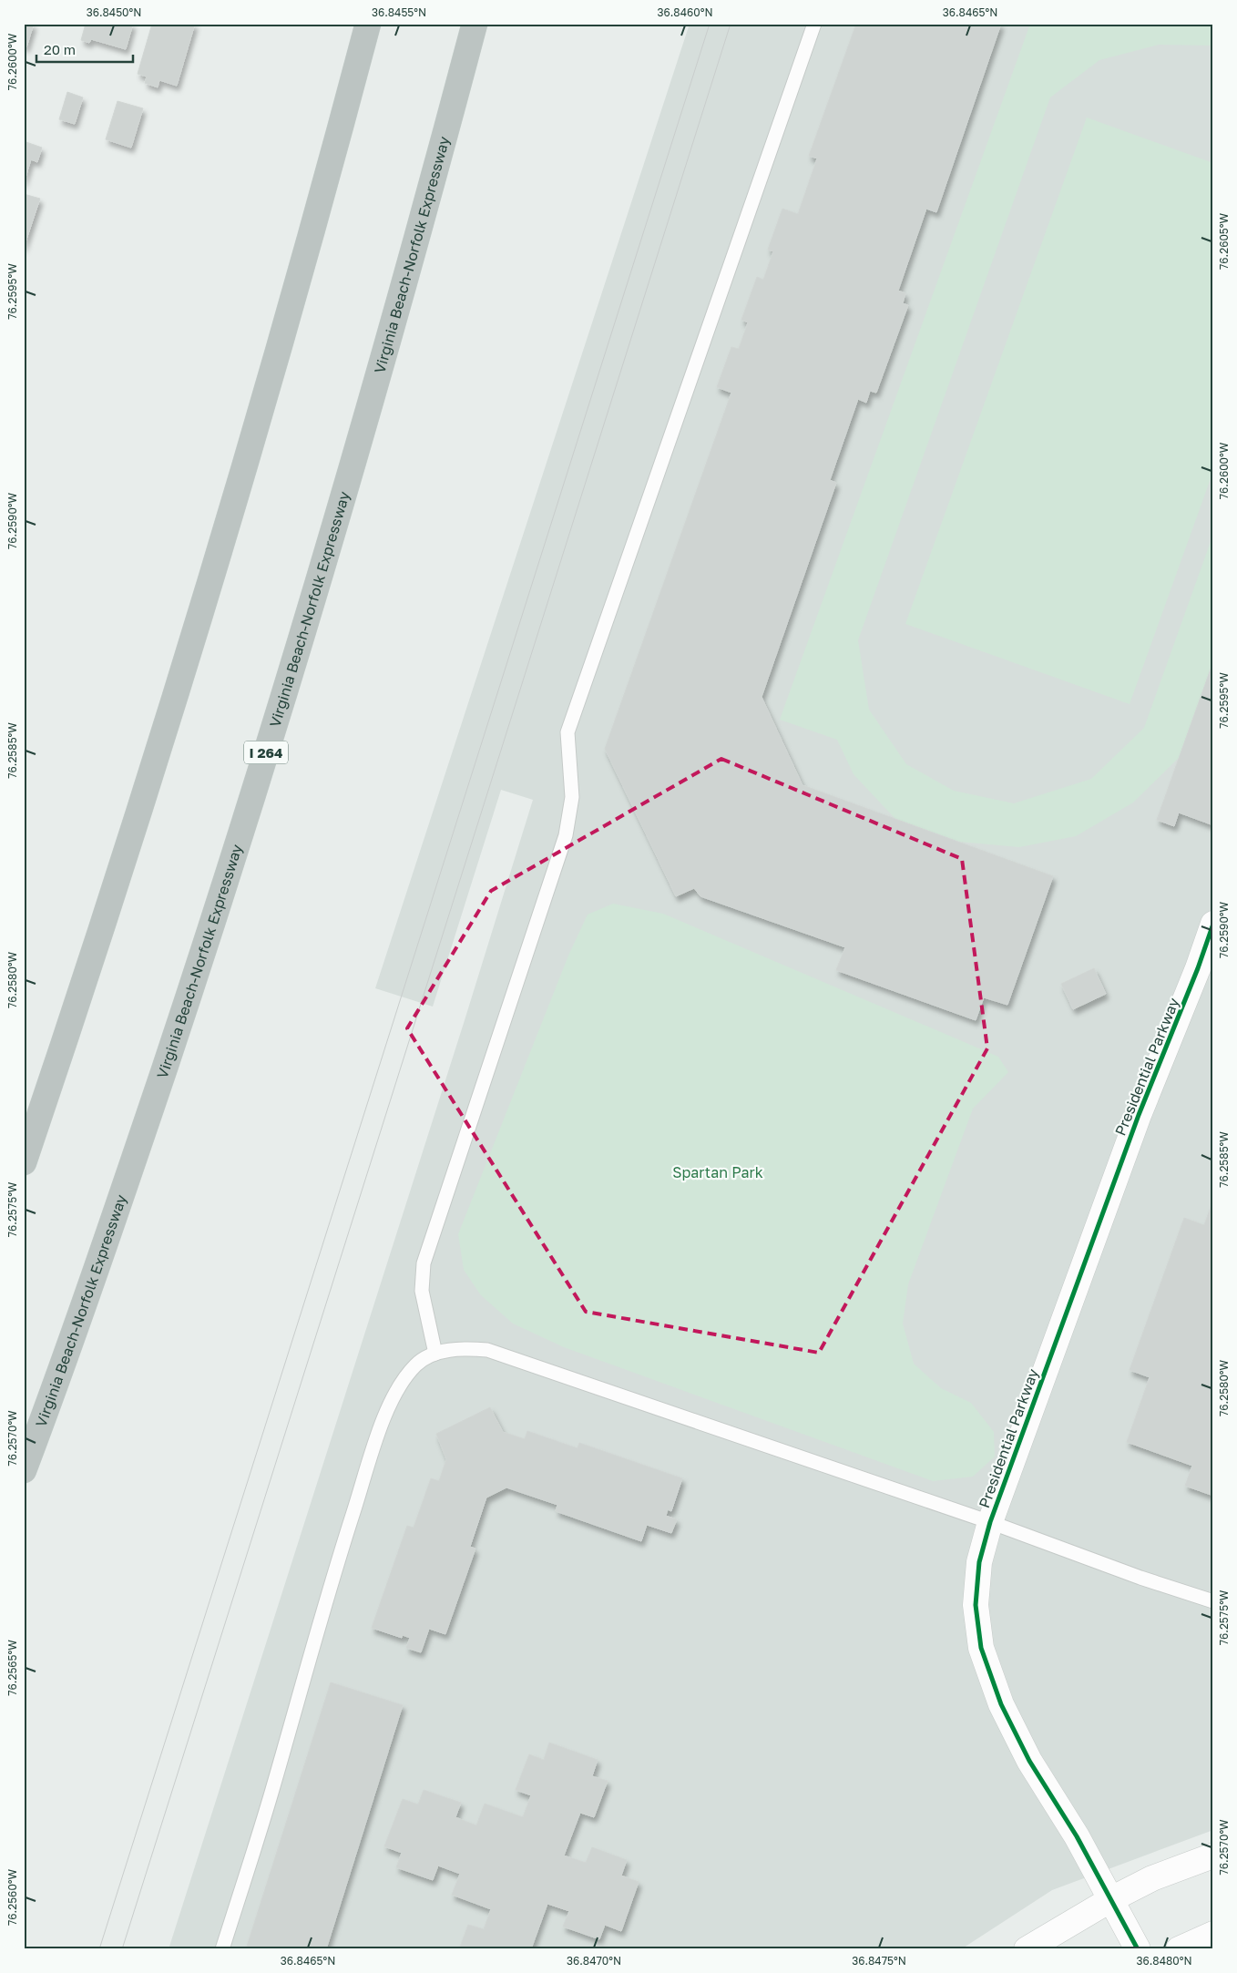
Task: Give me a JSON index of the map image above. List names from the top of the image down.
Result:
{
  "streets": {
    "highway": ["Virginia Beach-Norfolk Expressway", "I 264"],
    "street": ["Presidential Parkway"]
  },
  "parks": ["Spartan Park"],
  "scale_bar": "20 m",
  "coordinates": [
    "36.8450°N",
    "36.8455°N",
    "36.8460°N",
    "36.8465°N",
    "76.2600°W",
    "76.2605°W",
    "76.2595°W",
    "76.2590°W",
    "76.2585°W",
    "76.2580°W",
    "76.2575°W",
    "76.2570°W",
    "76.2565°W",
    "76.2560°W",
    "36.8470°N",
    "36.8475°N",
    "36.8480°N"
  ]
}
